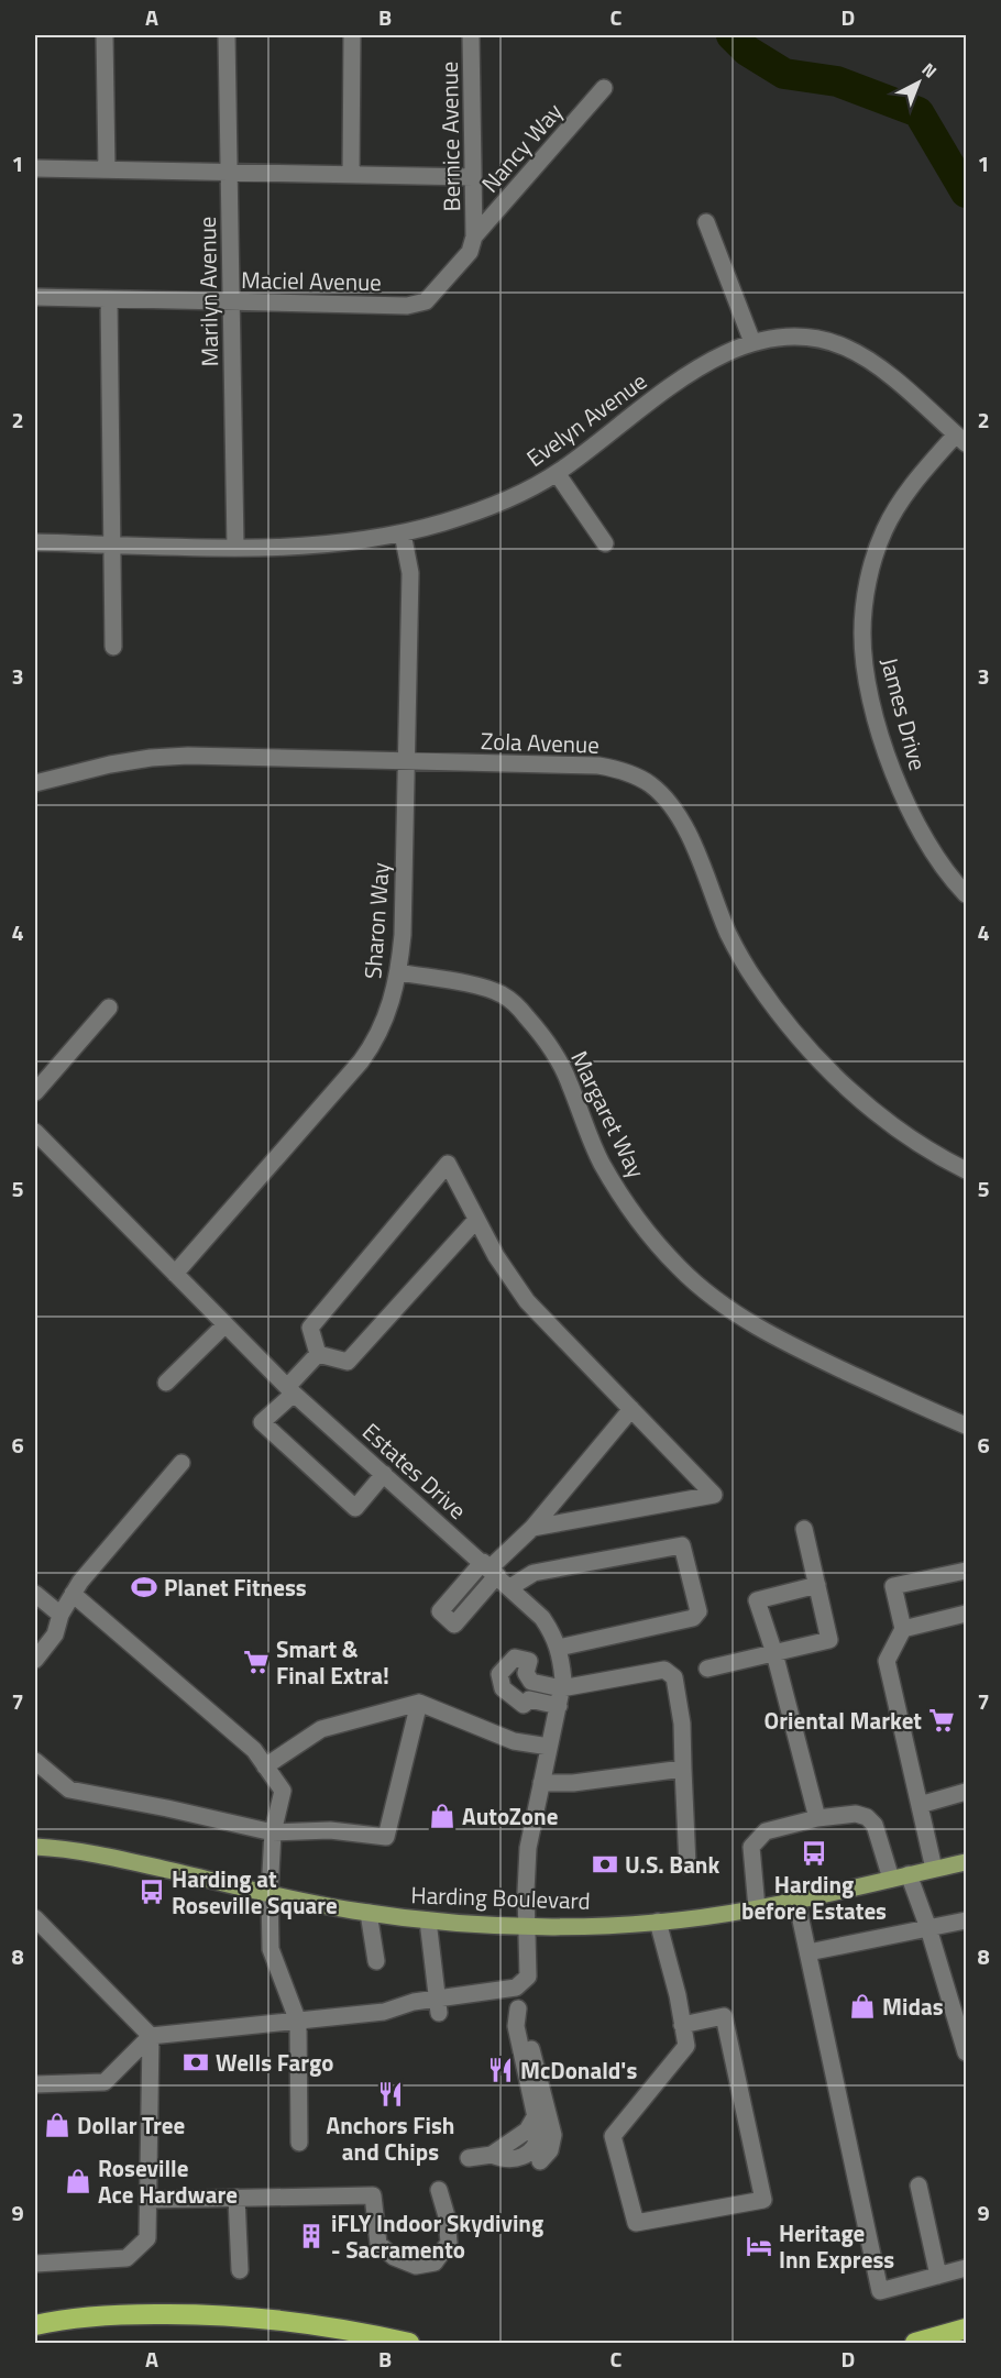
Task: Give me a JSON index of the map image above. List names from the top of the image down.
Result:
{
  "streets": {
    "main road": ["Harding Boulevard"],
    "street": [
      "Bernice Avenue",
      "Nancy Way",
      "Maciel Avenue",
      "Marilyn Avenue",
      "Evelyn Avenue",
      "James Drive",
      "Zola Avenue",
      "Sharon Way",
      "Margaret Way",
      "Estates Drive"
    ]
  },
  "crossings": [
    ["Bernice Avenue", "Nancy Way"],
    ["Bernice Avenue", "Maciel Avenue"],
    ["Nancy Way", "Maciel Avenue"],
    ["Maciel Avenue", "Marilyn Avenue"],
    ["Marilyn Avenue", "Evelyn Avenue"],
    ["Evelyn Avenue", "James Drive"],
    ["Evelyn Avenue", "Sharon Way"],
    ["Zola Avenue", "Sharon Way"],
    ["Sharon Way", "Margaret Way"],
    ["Sharon Way", "Estates Drive"],
    ["Estates Drive", "Harding Boulevard"]
  ],
  "places": {
    "sports": ["Planet Fitness"],
    "supermarket": ["Smart & Final Extra!", "Oriental Market"],
    "shop": [
      "AutoZone",
      "Midas",
      "Dollar Tree",
      "Roseville Ace Hardware"
    ],
    "bus stop": ["Harding before Estates", "Harding at Roseville Square"],
    "bank": ["U.S. Bank", "Wells Fargo"],
    "restaurant": ["McDonald's", "Anchors Fish and Chips"],
    "building": ["iFLY Indoor Skydiving - Sacramento"],
    "hotel": ["Heritage Inn Express"]
  },
  "north": "top right",
  "grid": {
    "columns": [
      "A",
      "B",
      "C",
      "D"
    ],
    "rows": [
      "1",
      "2",
      "3",
      "4",
      "5",
      "6",
      "7",
      "8",
      "9"
    ]
  }
}
